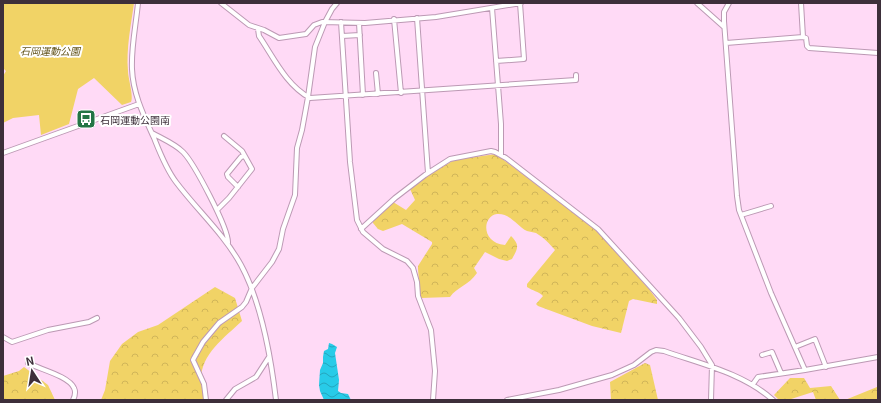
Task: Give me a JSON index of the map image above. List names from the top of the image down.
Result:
{
  "parks": ["石岡運動公園"],
  "places": {
    "bus stop": ["石岡運動公園南"]
  },
  "north": "top"
}
